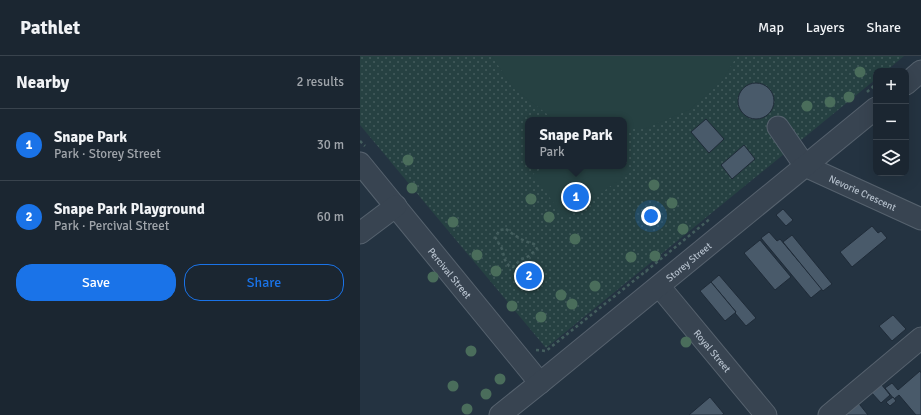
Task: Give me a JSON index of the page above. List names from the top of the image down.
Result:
{
  "streets": {
    "street": [
      "Nevorie Crescent",
      "Storey Street",
      "Percival Street",
      "Royal Street"
    ]
  },
  "crossings": [
    ["Nevorie Crescent", "Storey Street"],
    ["Storey Street", "Percival Street"],
    ["Storey Street", "Royal Street"]
  ],
  "page": {
    "header": "Pathlet",
    "nav": ["Map", "Layers", "Share"],
    "heading": ["Nearby", "2 results"],
    "map_buttons": ["+", "−"],
    "list": [
      {
        "mark": "1",
        "name": "Snape Park",
        "note": "Park · Storey Street",
        "value": "30 m"
      },
      {
        "mark": "2",
        "name": "Snape Park Playground",
        "note": "Park · Percival Street",
        "value": "60 m"
      }
    ],
    "popup": ["Snape Park", "Park"],
    "pins": ["1", "2"],
    "buttons": ["Save", "Share"]
  }
}
